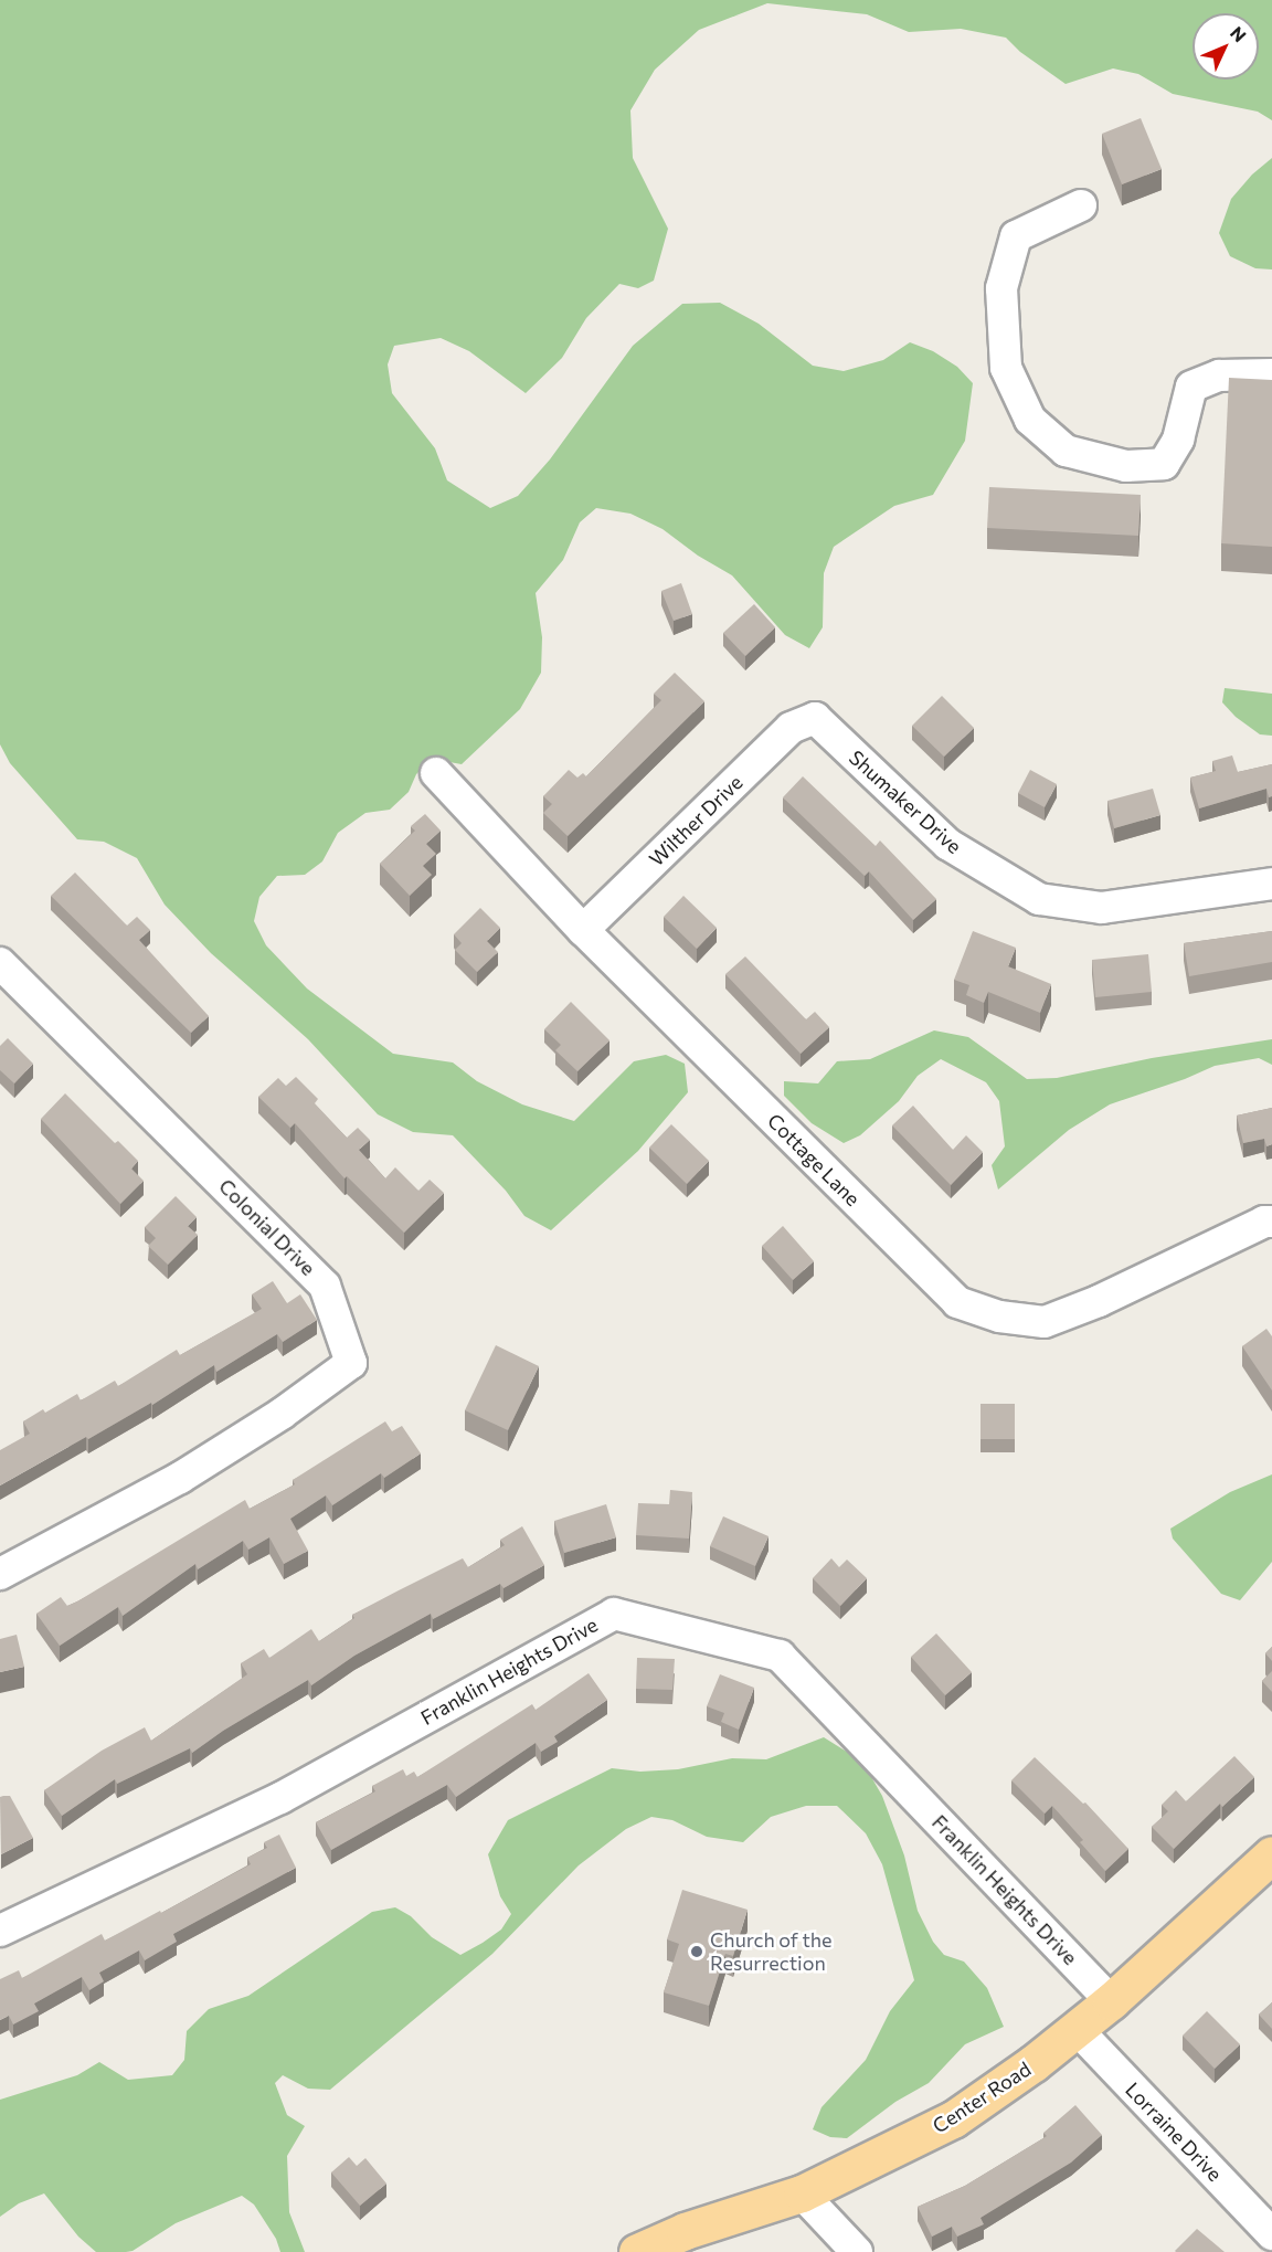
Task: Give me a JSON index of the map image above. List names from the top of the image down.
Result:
{
  "streets": {
    "main road": ["Center Road"],
    "street": [
      "Shumaker Drive",
      "Wilther Drive",
      "Cottage Lane",
      "Colonial Drive",
      "Franklin Heights Drive",
      "Lorraine Drive"
    ]
  },
  "crossings": [
    ["Shumaker Drive", "Wilther Drive"],
    ["Wilther Drive", "Cottage Lane"],
    ["Franklin Heights Drive", "Center Road"],
    ["Center Road", "Lorraine Drive"]
  ],
  "places": ["Church of the Resurrection"],
  "north": "top right"
}
